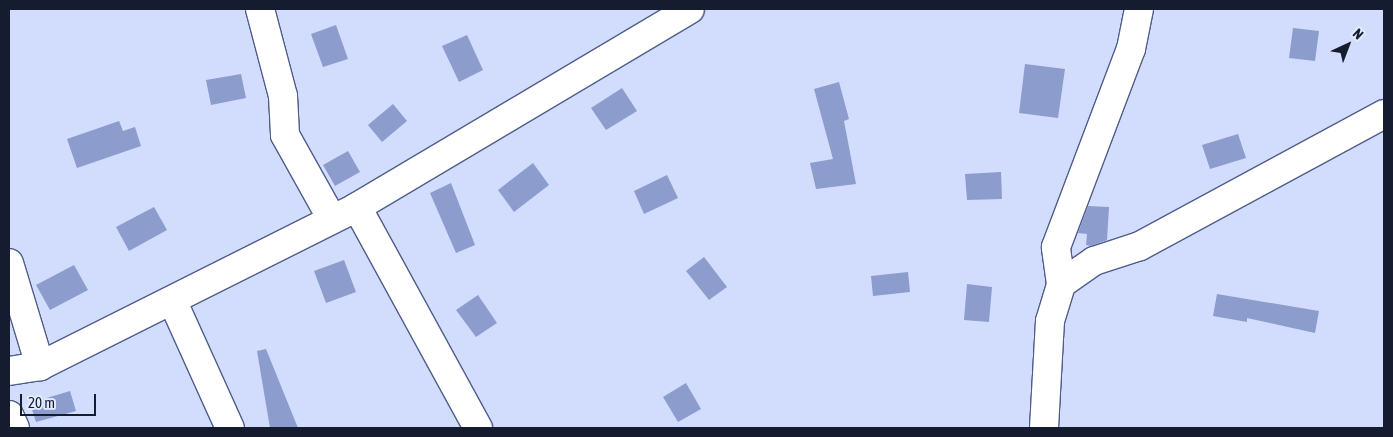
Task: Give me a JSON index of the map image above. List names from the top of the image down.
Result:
{
  "scale_bar": "20 m",
  "north": "top right"
}
